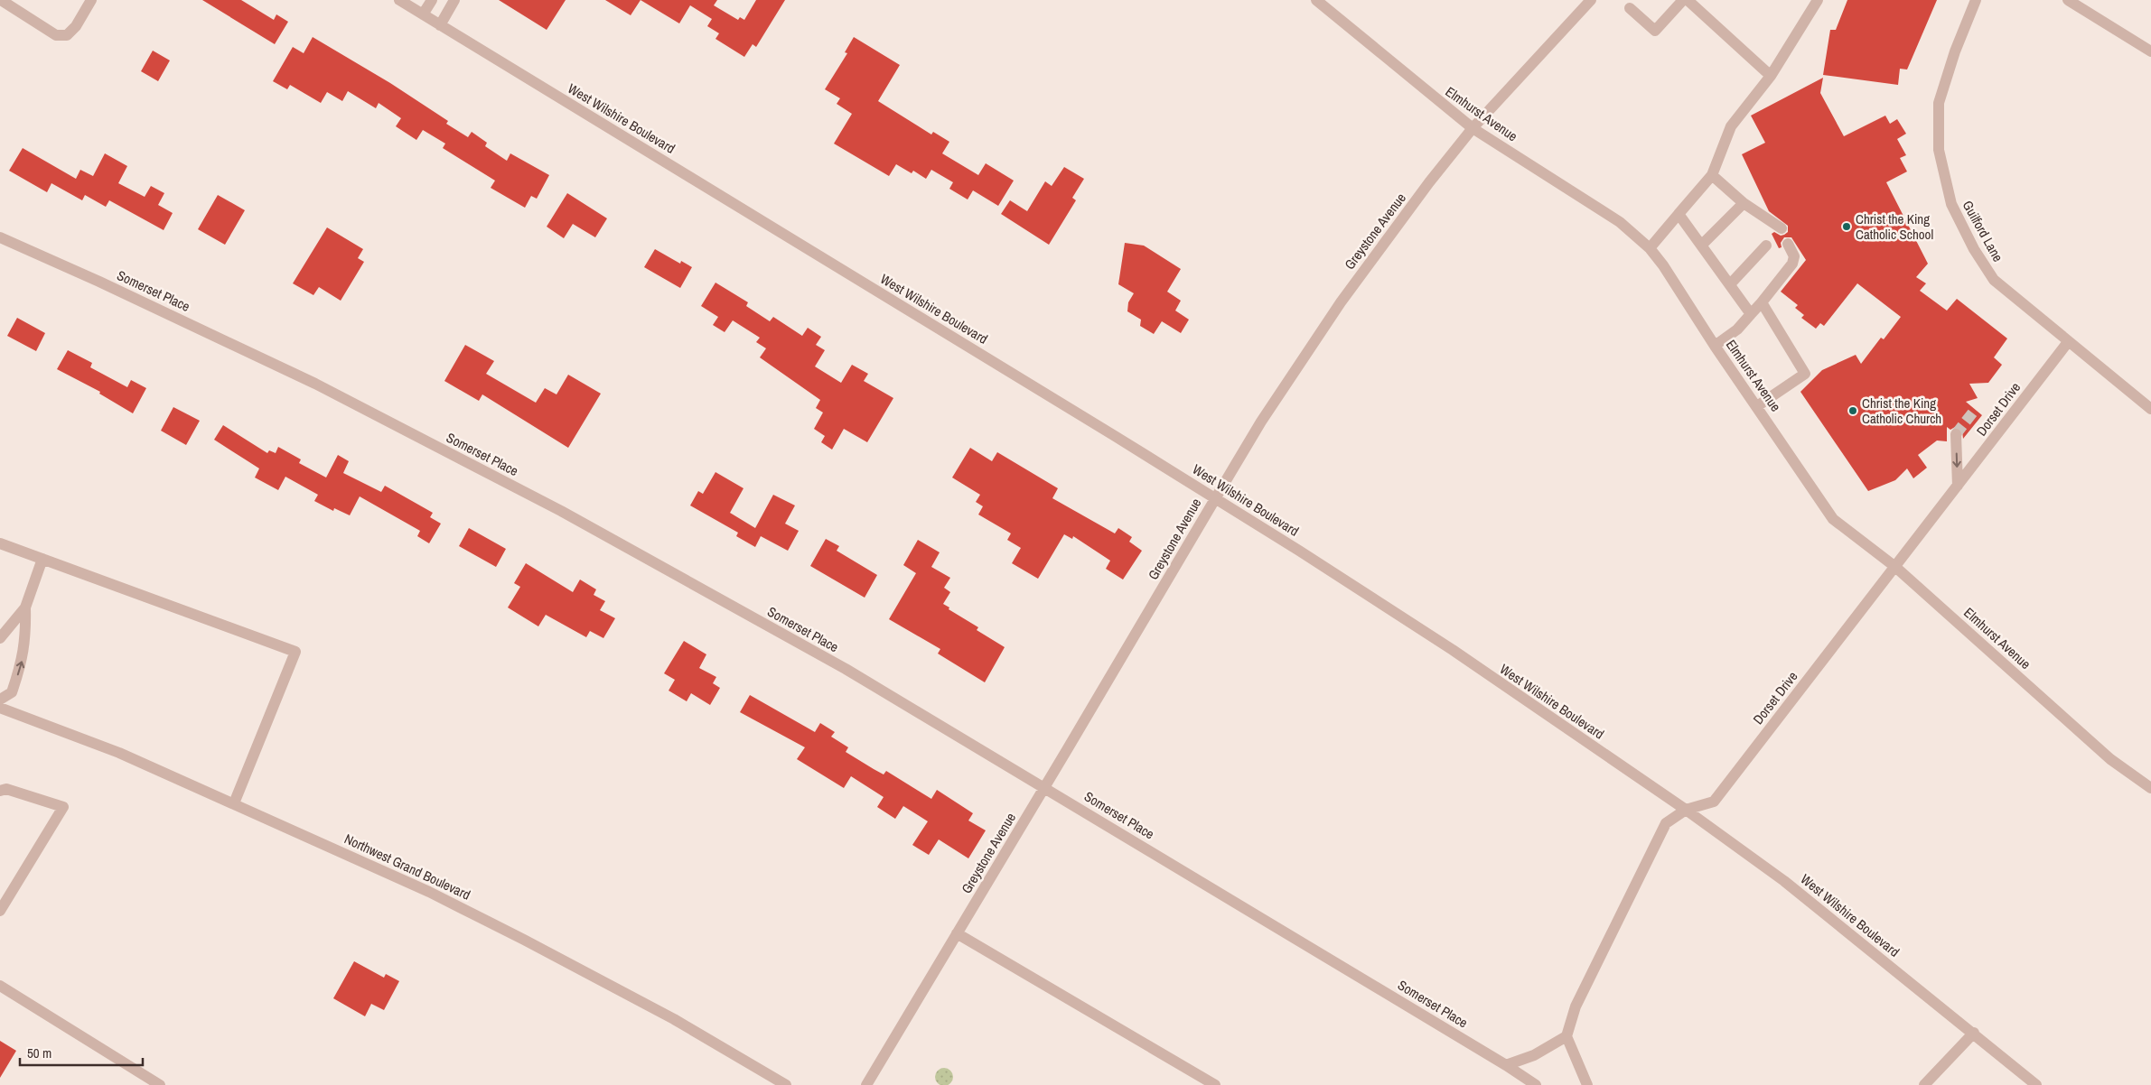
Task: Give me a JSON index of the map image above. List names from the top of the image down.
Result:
{
  "streets": {
    "street": [
      "Elmhurst Avenue",
      "West Wilshire Boulevard",
      "Greystone Avenue",
      "Guilford Lane",
      "Somerset Place",
      "Dorset Drive",
      "Northwest Grand Boulevard"
    ]
  },
  "crossings": [
    ["Elmhurst Avenue", "Greystone Avenue"],
    ["Elmhurst Avenue", "Dorset Drive"],
    ["West Wilshire Boulevard", "Greystone Avenue"],
    ["West Wilshire Boulevard", "Dorset Drive"],
    ["Greystone Avenue", "Somerset Place"],
    ["Guilford Lane", "Dorset Drive"]
  ],
  "places": ["Christ the King Catholic School", "Christ the King Catholic Church"],
  "scale_bar": "50 m"
}
